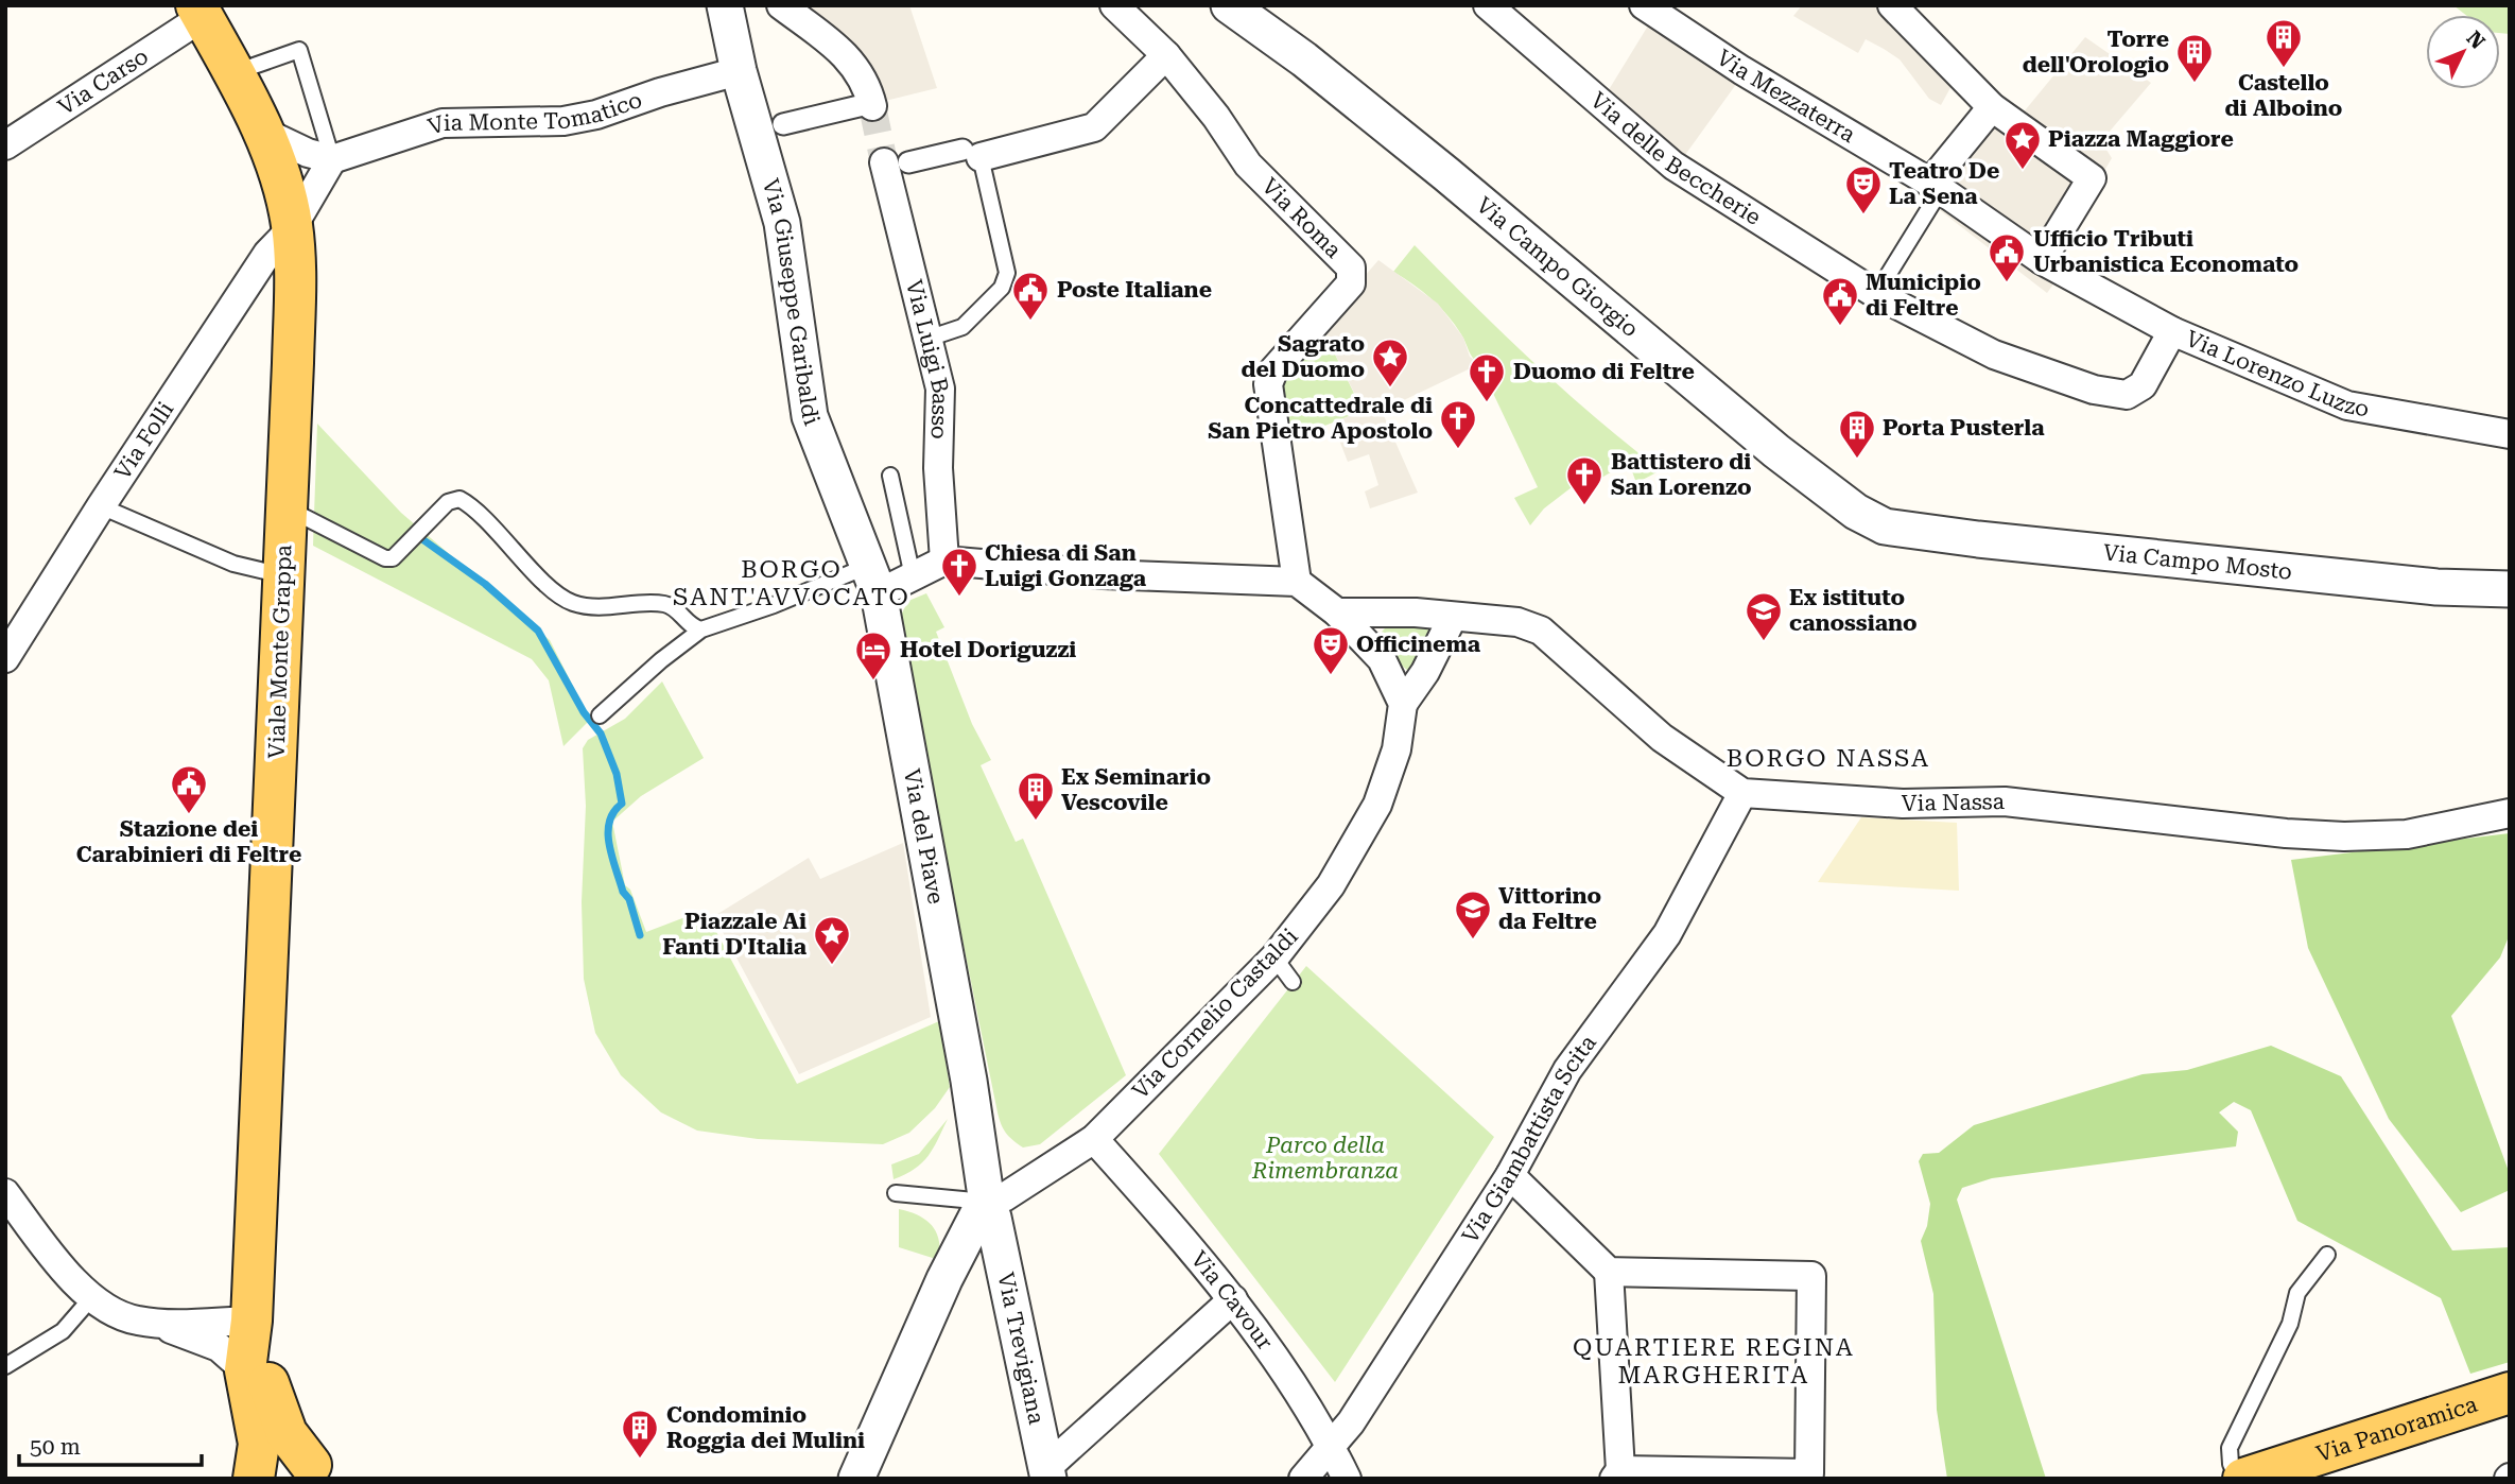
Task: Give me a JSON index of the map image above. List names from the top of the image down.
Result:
{
  "streets": {
    "main road": ["Viale Monte Grappa", "Via Panoramica"],
    "street": [
      "Via Carso",
      "Via Mezzaterra",
      "Via Monte Tomatico",
      "Via delle Beccherie",
      "Via Roma",
      "Via Campo Giorgio",
      "Via Giuseppe Garibaldi",
      "Via Luigi Basso",
      "Via Lorenzo Luzzo",
      "Via Folli",
      "Via Campo Mosto",
      "Via Nassa",
      "Via del Piave",
      "Via Cornelio Castaldi",
      "Via Giambattista Scita",
      "Via Cavour",
      "Via Trevigiana"
    ]
  },
  "crossings": [
    ["Via Carso", "Viale Monte Grappa"],
    ["Via Monte Tomatico", "Via Giuseppe Garibaldi"],
    ["Via delle Beccherie", "Via Lorenzo Luzzo"],
    ["Via Campo Giorgio", "Via Campo Mosto"],
    ["Via Giuseppe Garibaldi", "Via del Piave"],
    ["Via Folli", "Viale Monte Grappa"],
    ["Via Nassa", "Via Giambattista Scita"],
    ["Via del Piave", "Via Trevigiana"],
    ["Via Cornelio Castaldi", "Via Cavour"],
    ["Via Cornelio Castaldi", "Via Trevigiana"],
    ["Via Giambattista Scita", "Via Cavour"]
  ],
  "districts": ["BORGO SANT'AVVOCATO", "BORGO NASSA", "QUARTIERE REGINA MARGHERITA"],
  "parks": ["Parco della Rimembranza"],
  "places": {
    "building": [
      "Castello di Alboino",
      "Torre dell'Orologio",
      "Porta Pusterla",
      "Ex Seminario Vescovile",
      "Condominio Roggia dei Mulini"
    ],
    "place": ["Piazza Maggiore", "Sagrato del Duomo", "Piazzale Ai Fanti D'Italia"],
    "theatre": ["Teatro De La Sena", "Officinema"],
    "public building": [
      "Ufficio Tributi Urbanistica Economato",
      "Poste Italiane",
      "Municipio di Feltre",
      "Stazione dei Carabinieri di Feltre"
    ],
    "church": [
      "Duomo di Feltre",
      "Concattedrale di San Pietro Apostolo",
      "Battistero di San Lorenzo",
      "Chiesa di San Luigi Gonzaga"
    ],
    "school or university": ["Ex istituto canossiano", "Vittorino da Feltre"],
    "hotel": ["Hotel Doriguzzi"]
  },
  "scale_bar": "50 m",
  "north": "top right"
}
